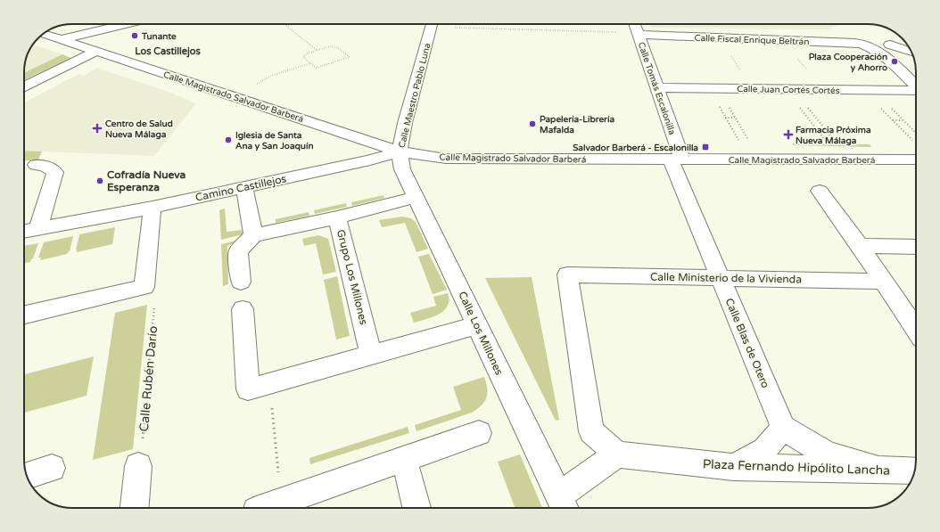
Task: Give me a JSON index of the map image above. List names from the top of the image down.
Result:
{
  "streets": {
    "street": [
      "Calle Fiscal Enrique Beltrán",
      "Calle Tomás Escalonilla",
      "Calle Juan Cortés Cortés",
      "Calle Maestro Pablo Luna",
      "Calle Magistrado Salvador Barberá",
      "Camino Castillejos",
      "Grupo Los Millones",
      "Calle Ministerio de la Vivienda",
      "Calle Los Millones",
      "Calle Blas de Otero",
      "Plaza Fernando Hipólito Lancha"
    ],
    "path": ["Calle Rubén Darío"]
  },
  "crossings": [
    ["Calle Fiscal Enrique Beltrán", "Calle Tomás Escalonilla"],
    ["Calle Tomás Escalonilla", "Calle Juan Cortés Cortés"],
    ["Calle Tomás Escalonilla", "Calle Magistrado Salvador Barberá"],
    ["Calle Tomás Escalonilla", "Calle Blas de Otero"],
    ["Calle Maestro Pablo Luna", "Calle Magistrado Salvador Barberá"],
    ["Calle Maestro Pablo Luna", "Camino Castillejos"],
    ["Calle Maestro Pablo Luna", "Calle Los Millones"],
    ["Calle Magistrado Salvador Barberá", "Camino Castillejos"],
    ["Calle Magistrado Salvador Barberá", "Calle Los Millones"],
    ["Calle Magistrado Salvador Barberá", "Calle Blas de Otero"],
    ["Camino Castillejos", "Calle Los Millones"],
    ["Grupo Los Millones", "Calle Los Millones"],
    ["Calle Ministerio de la Vivienda", "Calle Blas de Otero"],
    ["Calle Ministerio de la Vivienda", "Plaza Fernando Hipólito Lancha"]
  ],
  "districts": ["Los Castillejos"],
  "places": {
    "other": [
      "Tunante",
      "Plaza Cooperación y Ahorro",
      "Papelería-Librería Mafalda",
      "Iglesia de Santa Ana y San Joaquín",
      "Cofradía Nueva Esperanza"
    ],
    "health": ["Centro de Salud Nueva Málaga", "Farmacia Próxima Nueva Málaga"],
    "transit": ["Salvador Barberá - Escalonilla"]
  }
}
